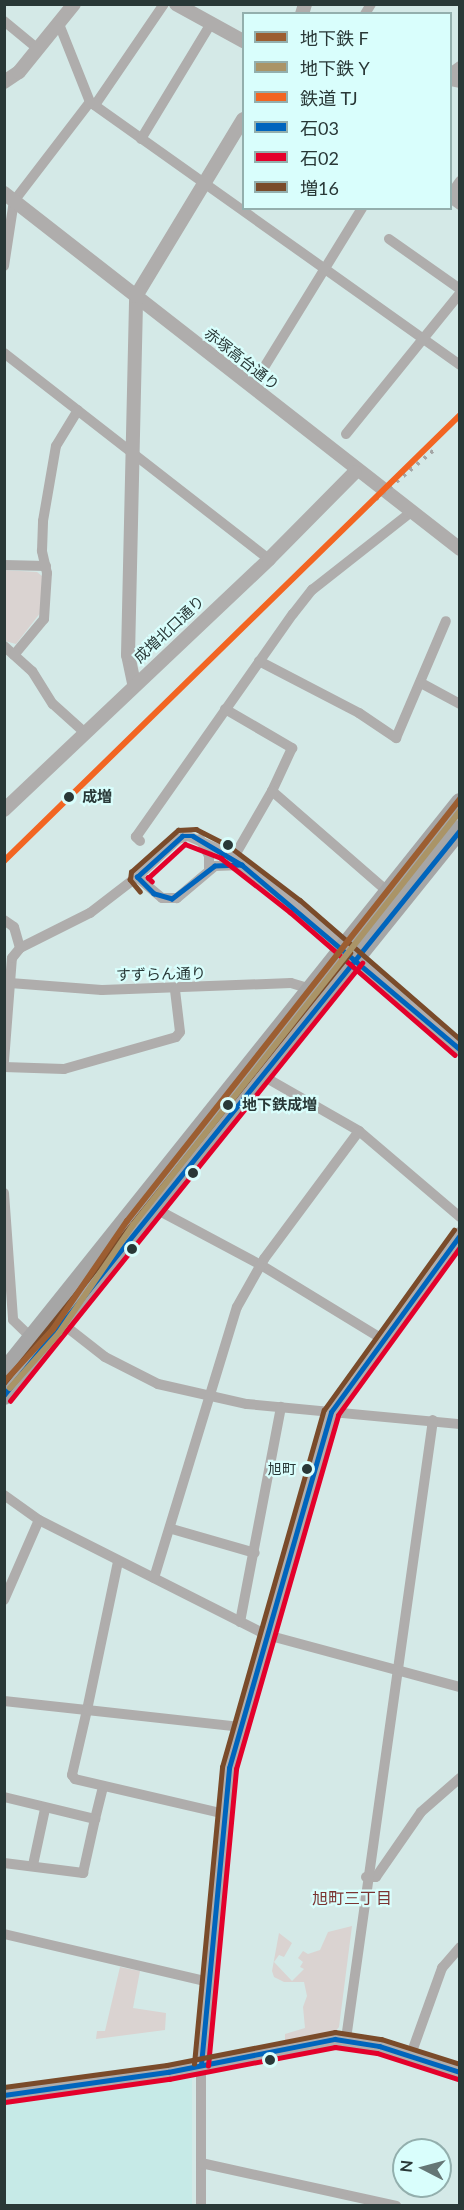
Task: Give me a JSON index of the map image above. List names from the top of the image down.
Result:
{
  "streets": {
    "street": ["赤塚高台通り", "成増北口通り", "すずらん通り"]
  },
  "crossings": [
    ["赤塚高台通り", "成増北口通り"]
  ],
  "districts": ["旭町三丁目"],
  "places": ["成増", "地下鉄成増", "旭町"],
  "lines": [
    "rail line TJ",
    "metro line F",
    "metro line Y",
    "transit line 増16",
    "transit line 石03",
    "transit line 石02"
  ],
  "legend": [
    "地下鉄 F",
    "地下鉄 Y",
    "鉄道 TJ",
    "石03",
    "石02",
    "増16"
  ],
  "north": "left"
}
